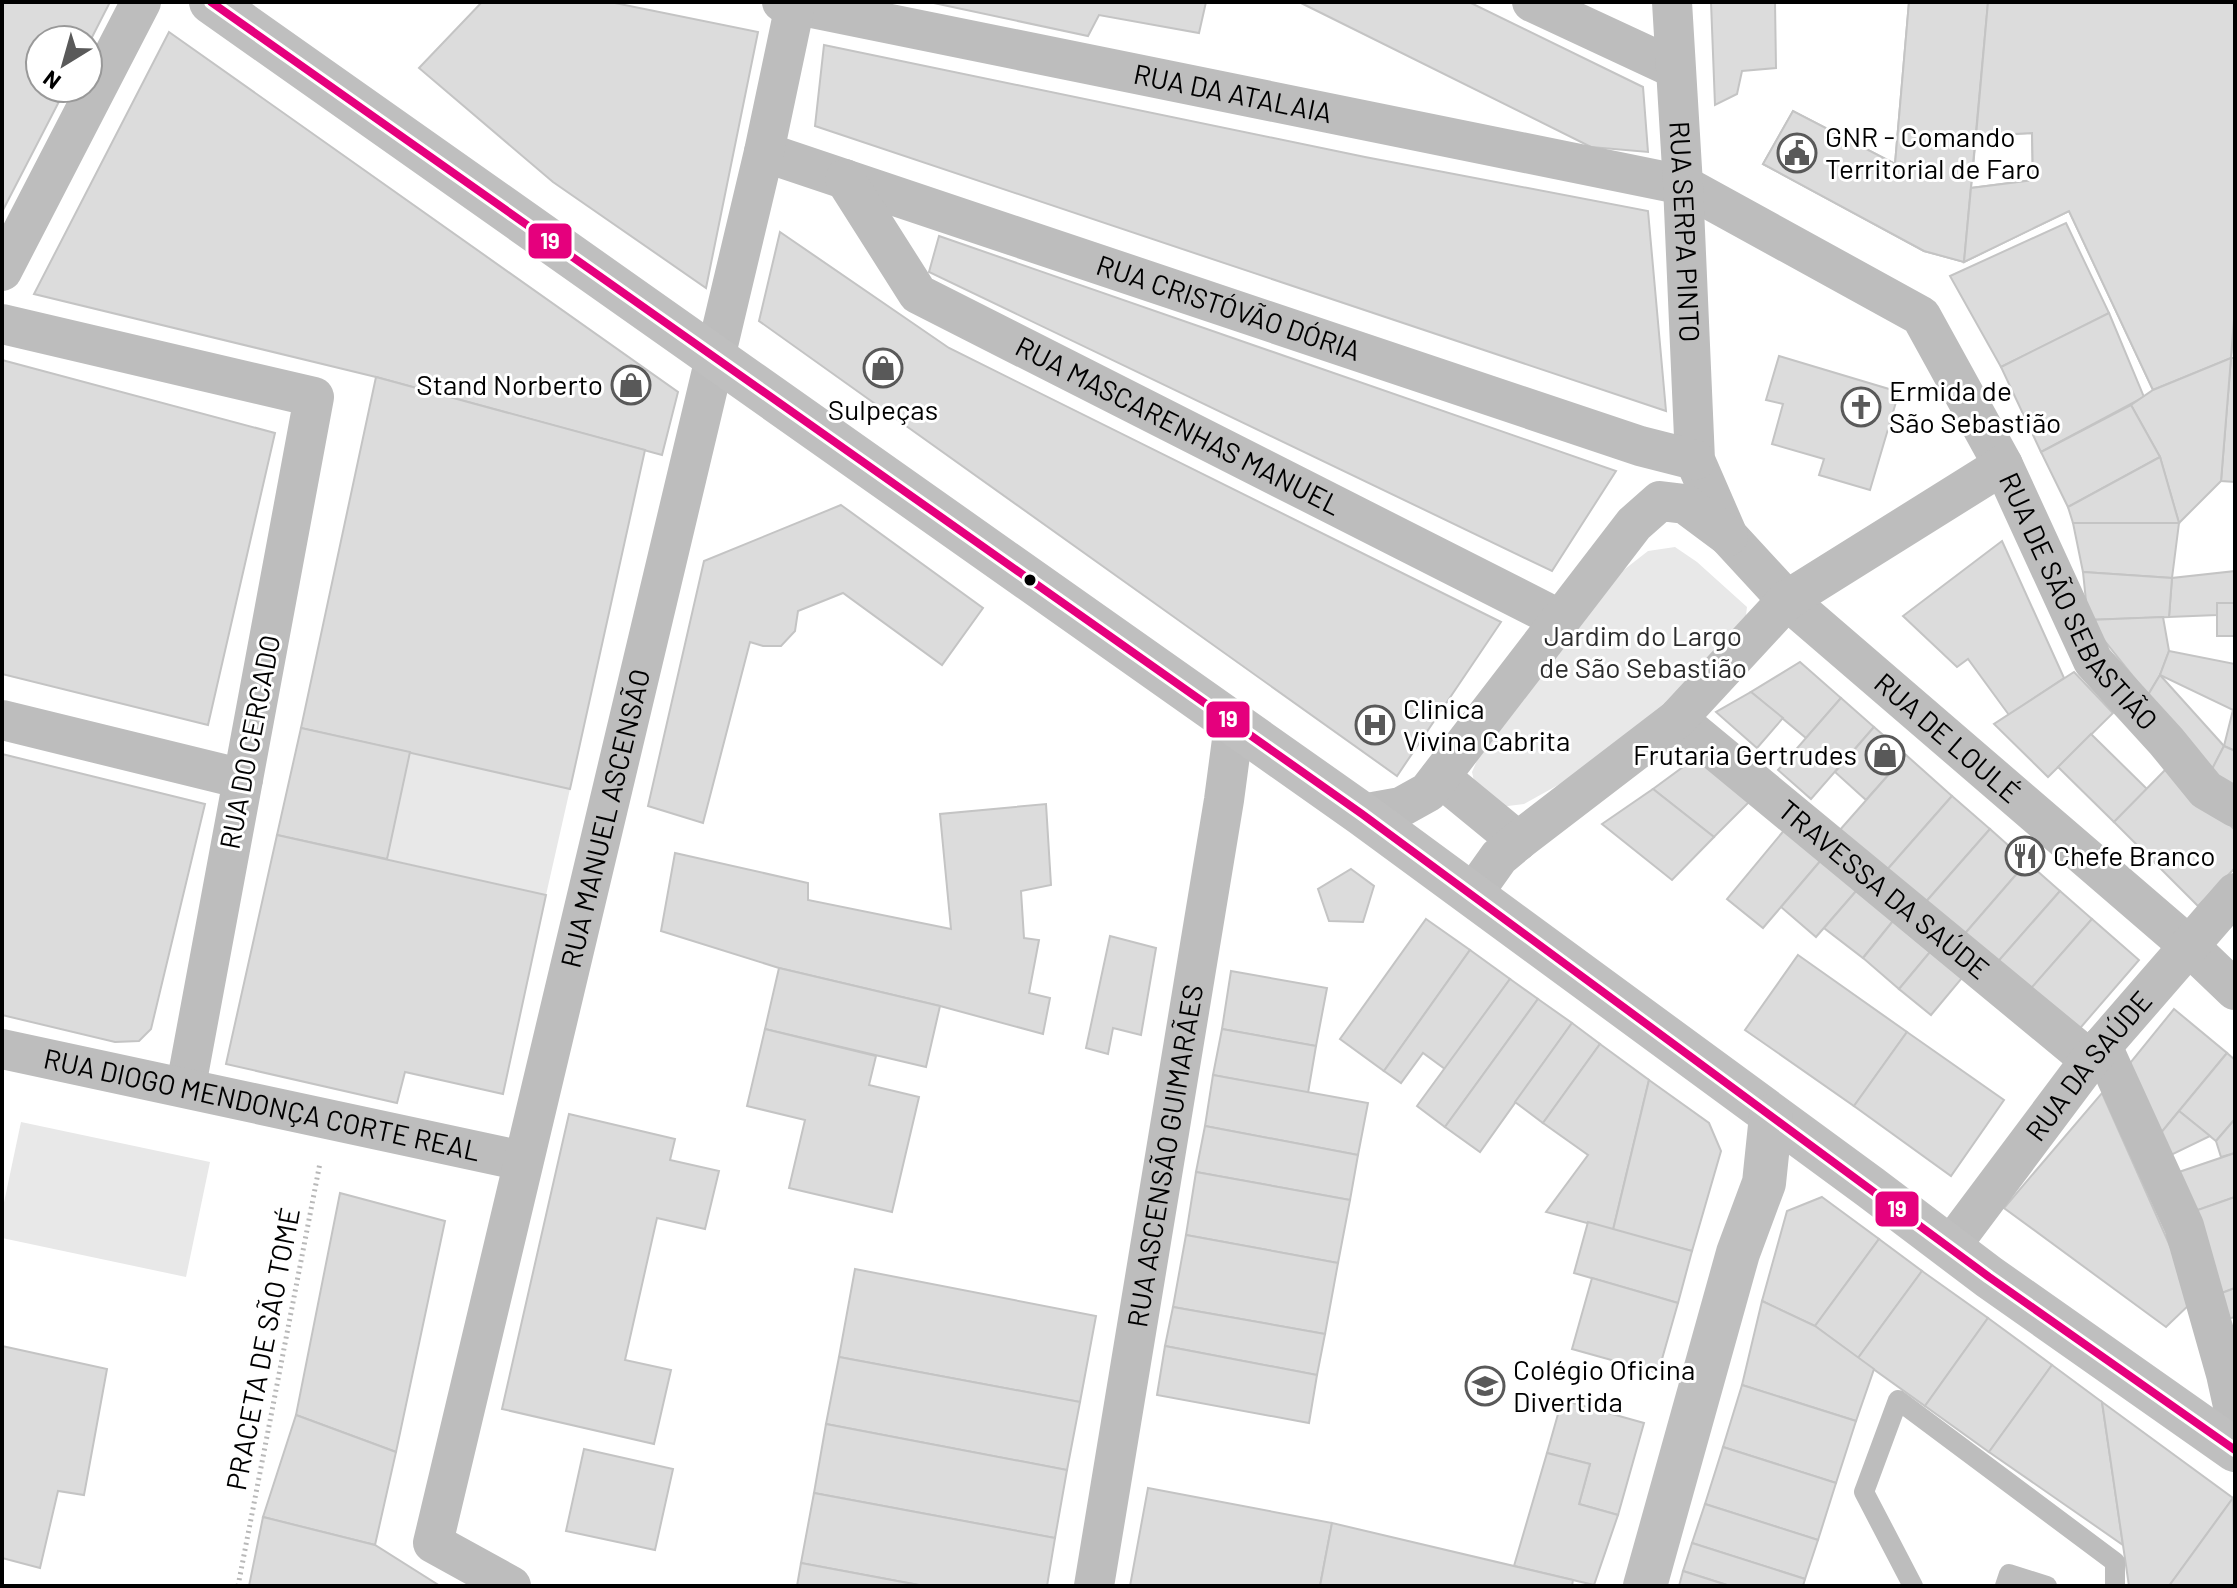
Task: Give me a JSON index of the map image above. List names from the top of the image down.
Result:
{
  "streets": {
    "street": [
      "RUA DA ATALAIA",
      "RUA SERPA PINTO",
      "RUA CRISTÓVÃO DÓRIA",
      "RUA MASCARENHAS MANUEL",
      "RUA DE SÃO SEBASTIÃO",
      "RUA DE LOULÉ",
      "RUA DO CERCADO",
      "RUA MANUEL ASCENSÃO",
      "TRAVESSA DA SAÚDE",
      "RUA DA SAÚDE",
      "RUA DIOGO MENDONÇA CORTE REAL",
      "RUA ASCENSÃO GUIMARÃES"
    ],
    "path": ["PRACETA DE SÃO TOMÉ"]
  },
  "crossings": [
    ["RUA DA ATALAIA", "RUA SERPA PINTO"],
    ["RUA DA ATALAIA", "RUA DE SÃO SEBASTIÃO"],
    ["RUA DA ATALAIA", "RUA MANUEL ASCENSÃO"],
    ["RUA SERPA PINTO", "RUA CRISTÓVÃO DÓRIA"],
    ["RUA SERPA PINTO", "RUA DE SÃO SEBASTIÃO"],
    ["RUA SERPA PINTO", "RUA DE LOULÉ"],
    ["RUA CRISTÓVÃO DÓRIA", "RUA MASCARENHAS MANUEL"],
    ["RUA CRISTÓVÃO DÓRIA", "RUA DE LOULÉ"],
    ["RUA CRISTÓVÃO DÓRIA", "RUA MANUEL ASCENSÃO"],
    ["RUA DE LOULÉ", "RUA DA SAÚDE"],
    ["RUA DO CERCADO", "RUA DIOGO MENDONÇA CORTE REAL"],
    ["RUA MANUEL ASCENSÃO", "RUA DIOGO MENDONÇA CORTE REAL"],
    ["TRAVESSA DA SAÚDE", "RUA DA SAÚDE"],
    ["RUA DIOGO MENDONÇA CORTE REAL", "PRACETA DE SÃO TOMÉ"]
  ],
  "parks": ["Jardim do Largo de São Sebastião"],
  "places": {
    "public building": ["GNR - Comando Territorial de Faro"],
    "shop": ["Sulpeças", "Stand Norberto", "Frutaria Gertrudes"],
    "church": ["Ermida de São Sebastião"],
    "hospital": ["Clinica Vivina Cabrita"],
    "restaurant": ["Chefe Branco"],
    "school or university": ["Colégio Oficina Divertida"]
  },
  "lines": ["transit line 19"],
  "north": "bottom left"
}
